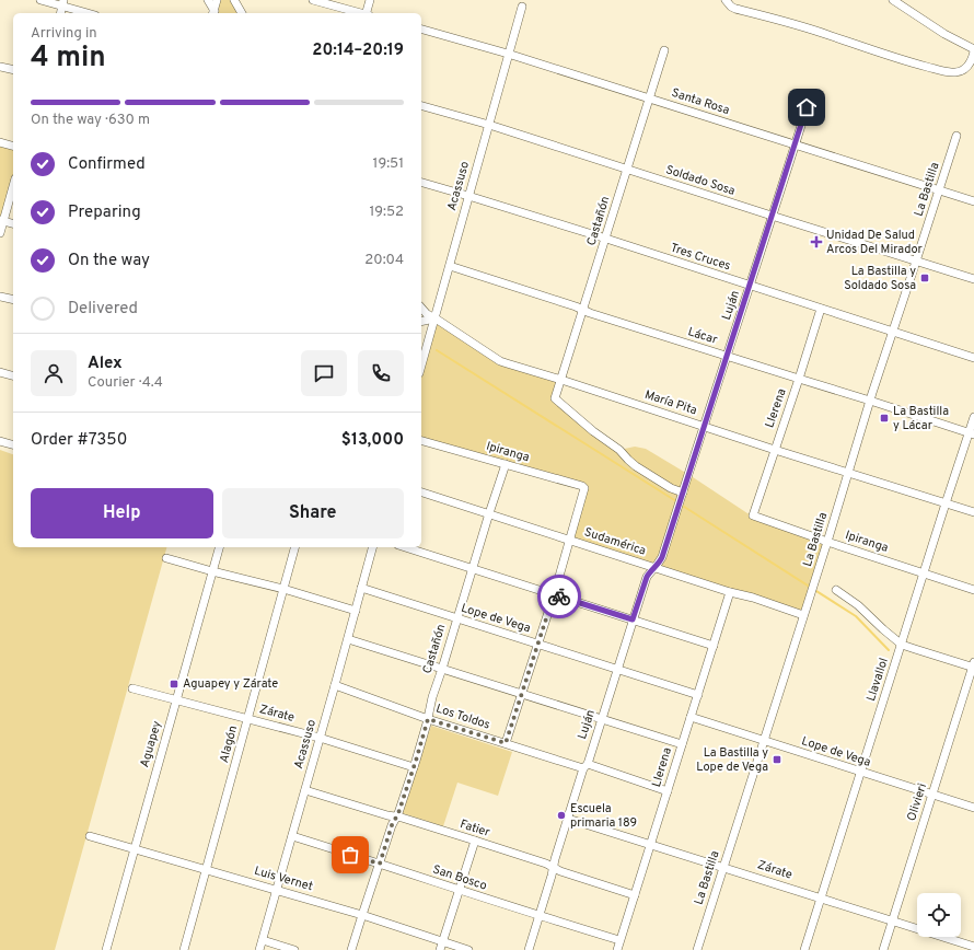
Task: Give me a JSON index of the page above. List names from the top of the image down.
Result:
{
  "streets": {
    "street": [
      "Santa Rosa",
      "Soldado Sosa",
      "Acassuso",
      "La Bastilla",
      "Castañón",
      "Tres Cruces",
      "Luján",
      "Lácar",
      "María Pita",
      "Llerena",
      "Ipiranga",
      "Sudamérica",
      "Lope de Vega",
      "Llavallol",
      "Zárate",
      "Los Toldos",
      "Aguapey",
      "Alagón",
      "Olivieri",
      "Fatier",
      "San Bosco",
      "Luis Vernet"
    ]
  },
  "crossings": [
    ["Santa Rosa", "Acassuso"],
    ["Santa Rosa", "La Bastilla"],
    ["Santa Rosa", "Castañón"],
    ["Santa Rosa", "Luján"],
    ["Soldado Sosa", "Acassuso"],
    ["Soldado Sosa", "La Bastilla"],
    ["Soldado Sosa", "Castañón"],
    ["Soldado Sosa", "Luján"],
    ["Acassuso", "Tres Cruces"],
    ["Acassuso", "Lácar"],
    ["Acassuso", "María Pita"],
    ["Acassuso", "Lope de Vega"],
    ["Acassuso", "Zárate"],
    ["Acassuso", "Los Toldos"],
    ["Acassuso", "Fatier"],
    ["Acassuso", "San Bosco"],
    ["Acassuso", "Luis Vernet"],
    ["La Bastilla", "Tres Cruces"],
    ["La Bastilla", "Lácar"],
    ["La Bastilla", "María Pita"],
    ["La Bastilla", "Ipiranga"],
    ["La Bastilla", "Sudamérica"],
    ["La Bastilla", "Lope de Vega"],
    ["La Bastilla", "Zárate"],
    ["Castañón", "Tres Cruces"],
    ["Castañón", "Luján"],
    ["Castañón", "Lácar"],
    ["Castañón", "María Pita"],
    ["Castañón", "Ipiranga"],
    ["Castañón", "Sudamérica"],
    ["Castañón", "Lope de Vega"],
    ["Castañón", "Zárate"],
    ["Castañón", "Los Toldos"],
    ["Castañón", "Fatier"],
    ["Castañón", "San Bosco"],
    ["Castañón", "Luis Vernet"],
    ["Tres Cruces", "Luján"],
    ["Tres Cruces", "Llerena"],
    ["Luján", "Lácar"],
    ["Luján", "María Pita"],
    ["Luján", "Sudamérica"],
    ["Luján", "Lope de Vega"],
    ["Luján", "Zárate"],
    ["Luján", "Los Toldos"],
    ["Luján", "Fatier"],
    ["Luján", "San Bosco"],
    ["Lácar", "Llerena"],
    ["Lácar", "Llavallol"],
    ["María Pita", "Llerena"],
    ["María Pita", "Llavallol"],
    ["Llerena", "Ipiranga"],
    ["Llerena", "Sudamérica"],
    ["Llerena", "Lope de Vega"],
    ["Llerena", "Zárate"],
    ["Llerena", "Los Toldos"],
    ["Llerena", "Fatier"],
    ["Llerena", "San Bosco"],
    ["Ipiranga", "Sudamérica"],
    ["Ipiranga", "Llavallol"],
    ["Lope de Vega", "Llavallol"],
    ["Lope de Vega", "Olivieri"],
    ["Llavallol", "Zárate"],
    ["Zárate", "Aguapey"],
    ["Zárate", "Alagón"],
    ["Zárate", "Olivieri"],
    ["Aguapey", "Luis Vernet"],
    ["Alagón", "Luis Vernet"]
  ],
  "places": {
    "health": ["Unidad De Salud Arcos Del Mirador"],
    "transit": [
      "La Bastilla y Soldado Sosa",
      "La Bastilla y Lácar",
      "Aguapey y Zárate",
      "La Bastilla y Lope de Vega"
    ],
    "other": ["Escuela primaria 189"]
  },
  "page": {
    "heading": ["4 min", "Arriving in", "20:14–20:19"],
    "panel": [
      "Alex",
      "Courier · 4.4",
      "Order #7350",
      "$13,000"
    ],
    "bar": "On the way · 630 m",
    "list": [
      ["Confirmed", "19:51"],
      ["Preparing", "19:52"],
      ["On the way", "20:04"],
      "Delivered"
    ],
    "buttons": ["Help", "Share"]
  }
}
